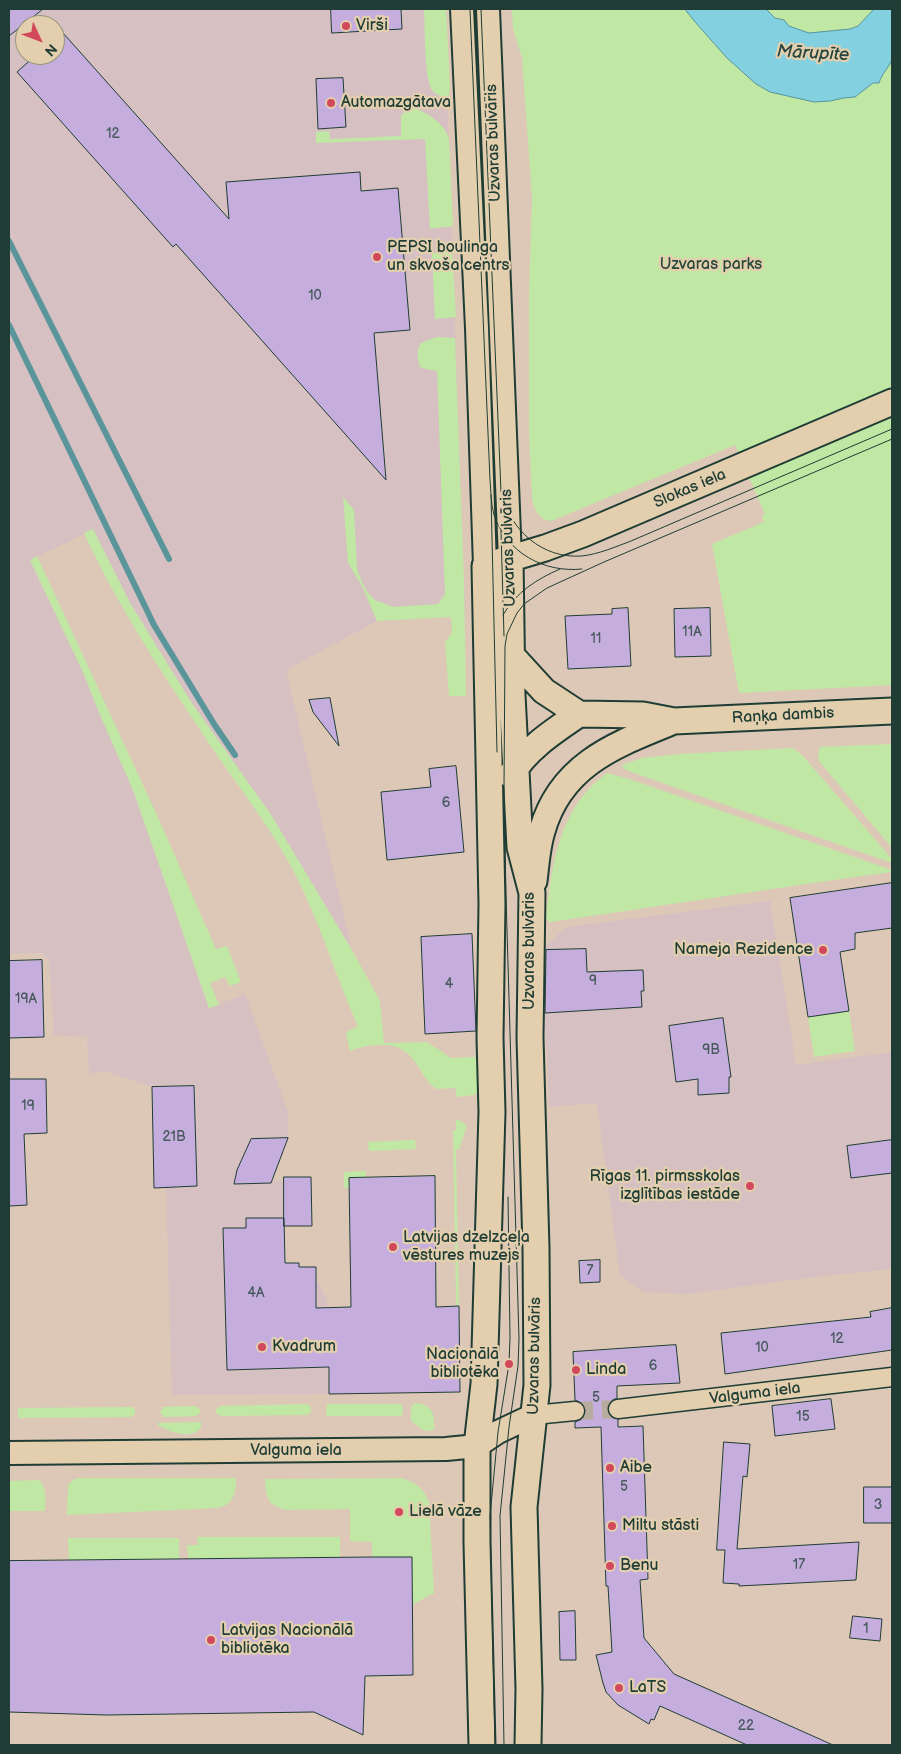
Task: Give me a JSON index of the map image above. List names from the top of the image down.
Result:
{
  "streets": {
    "main road": ["Uzvaras bulvāris", "Slokas iela", "Raņķa dambis"],
    "street": ["Valguma iela"]
  },
  "crossings": [
    ["Uzvaras bulvāris", "Slokas iela"],
    ["Uzvaras bulvāris", "Raņķa dambis"],
    ["Uzvaras bulvāris", "Valguma iela"]
  ],
  "water": ["Mārupīte"],
  "parks": ["Uzvaras parks"],
  "places": [
    "Virši",
    "Automazgātava",
    "PEPSI boulinga un skvoša centrs",
    "Nameja Rezidence",
    "Rīgas 11. pirmsskolas izglītības iestāde",
    "Latvijas dzelzceļa vēstures muzejs",
    "Kvadrum",
    "Nacionālā bibliotēka",
    "Linda",
    "Aibe",
    "Lielā vāze",
    "Miltu stāsti",
    "Benu",
    "Latvijas Nacionālā bibliotēka",
    "LaTS"
  ],
  "house_numbers": [
    "12",
    "10",
    "11A",
    "11",
    "6",
    "9",
    "4",
    "19A",
    "9B",
    "19",
    "21B",
    "7",
    "4A",
    "12",
    "10",
    "6",
    "5",
    "15",
    "5",
    "3",
    "17",
    "1",
    "22"
  ],
  "north": "bottom right"
}
